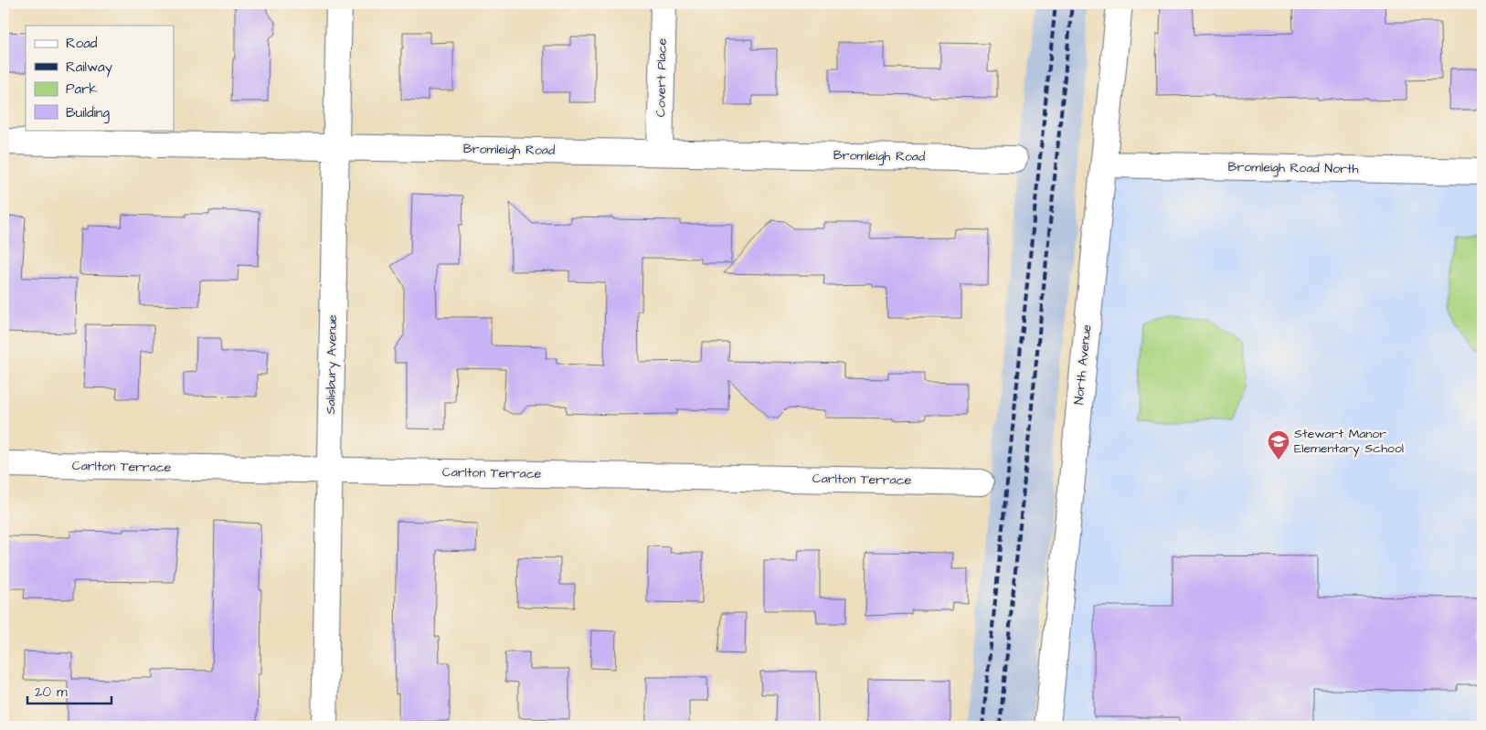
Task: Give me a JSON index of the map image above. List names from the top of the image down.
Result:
{
  "streets": {
    "street": [
      "Covert Place",
      "Bromleigh Road",
      "Bromleigh Road North",
      "Salisbury Avenue",
      "North Avenue",
      "Carlton Terrace"
    ]
  },
  "crossings": [
    ["Covert Place", "Bromleigh Road"],
    ["Bromleigh Road", "Salisbury Avenue"],
    ["Bromleigh Road North", "North Avenue"],
    ["Salisbury Avenue", "Carlton Terrace"]
  ],
  "places": {
    "school or university": ["Stewart Manor Elementary School"]
  },
  "legend": [
    "Road",
    "Railway",
    "Park",
    "Building"
  ],
  "scale_bar": "20 m"
}
